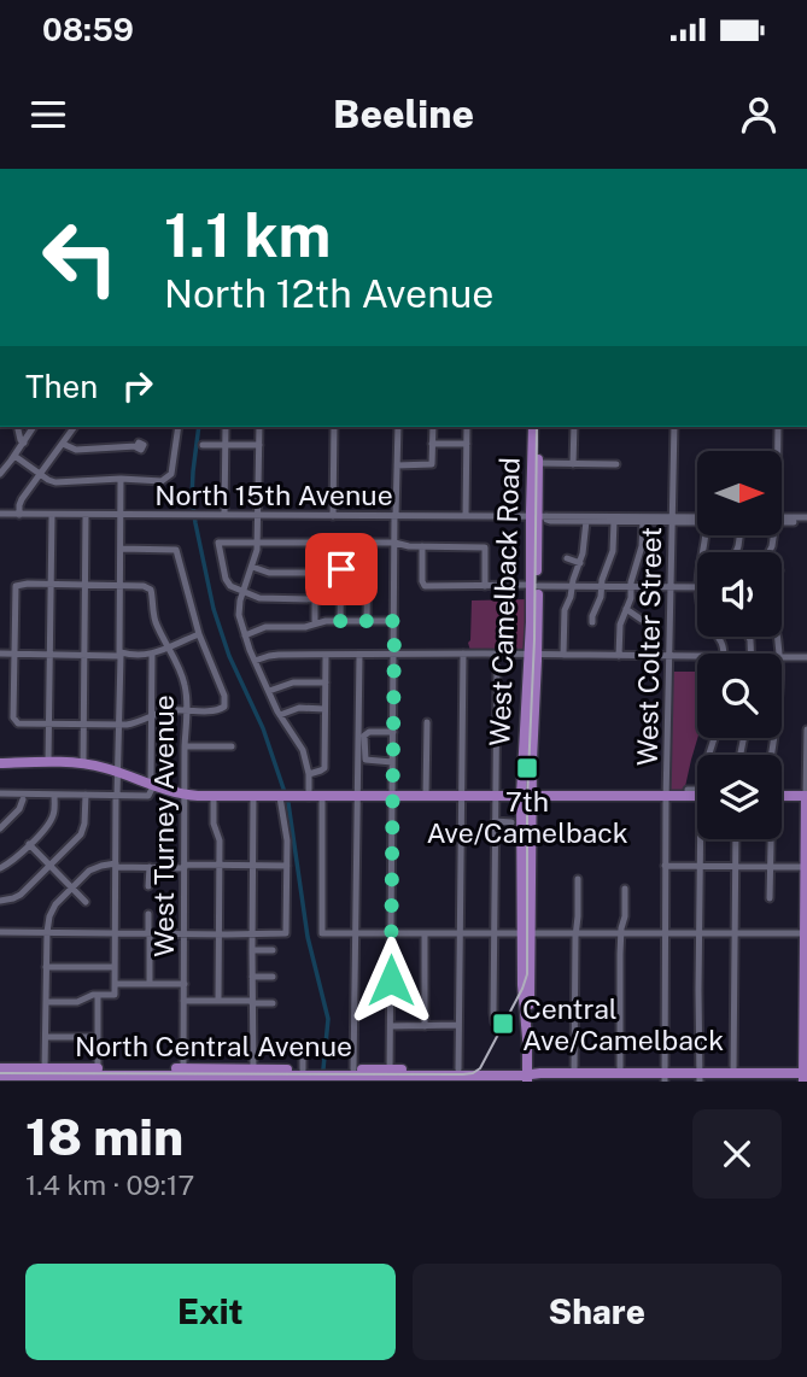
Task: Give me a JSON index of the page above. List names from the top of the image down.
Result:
{
  "streets": {
    "main road": ["West Camelback Road", "North Central Avenue"],
    "street": ["North 15th Avenue", "West Colter Street", "West Turney Avenue"]
  },
  "crossings": [
    ["North 15th Avenue", "West Camelback Road"],
    ["North 15th Avenue", "West Colter Street"],
    ["West Camelback Road", "North Central Avenue"],
    ["West Colter Street", "North Central Avenue"],
    ["West Turney Avenue", "North Central Avenue"]
  ],
  "places": {
    "transit": ["7th Ave/Camelback", "Central Ave/Camelback"]
  },
  "north": "right",
  "page": {
    "status": "08:59",
    "header": "Beeline",
    "turn": ["1.1 km", "North 12th Avenue"],
    "then": "Then",
    "heading": ["18 min", "1.4 km · 09:17"],
    "buttons": ["Exit", "Share"]
  }
}
